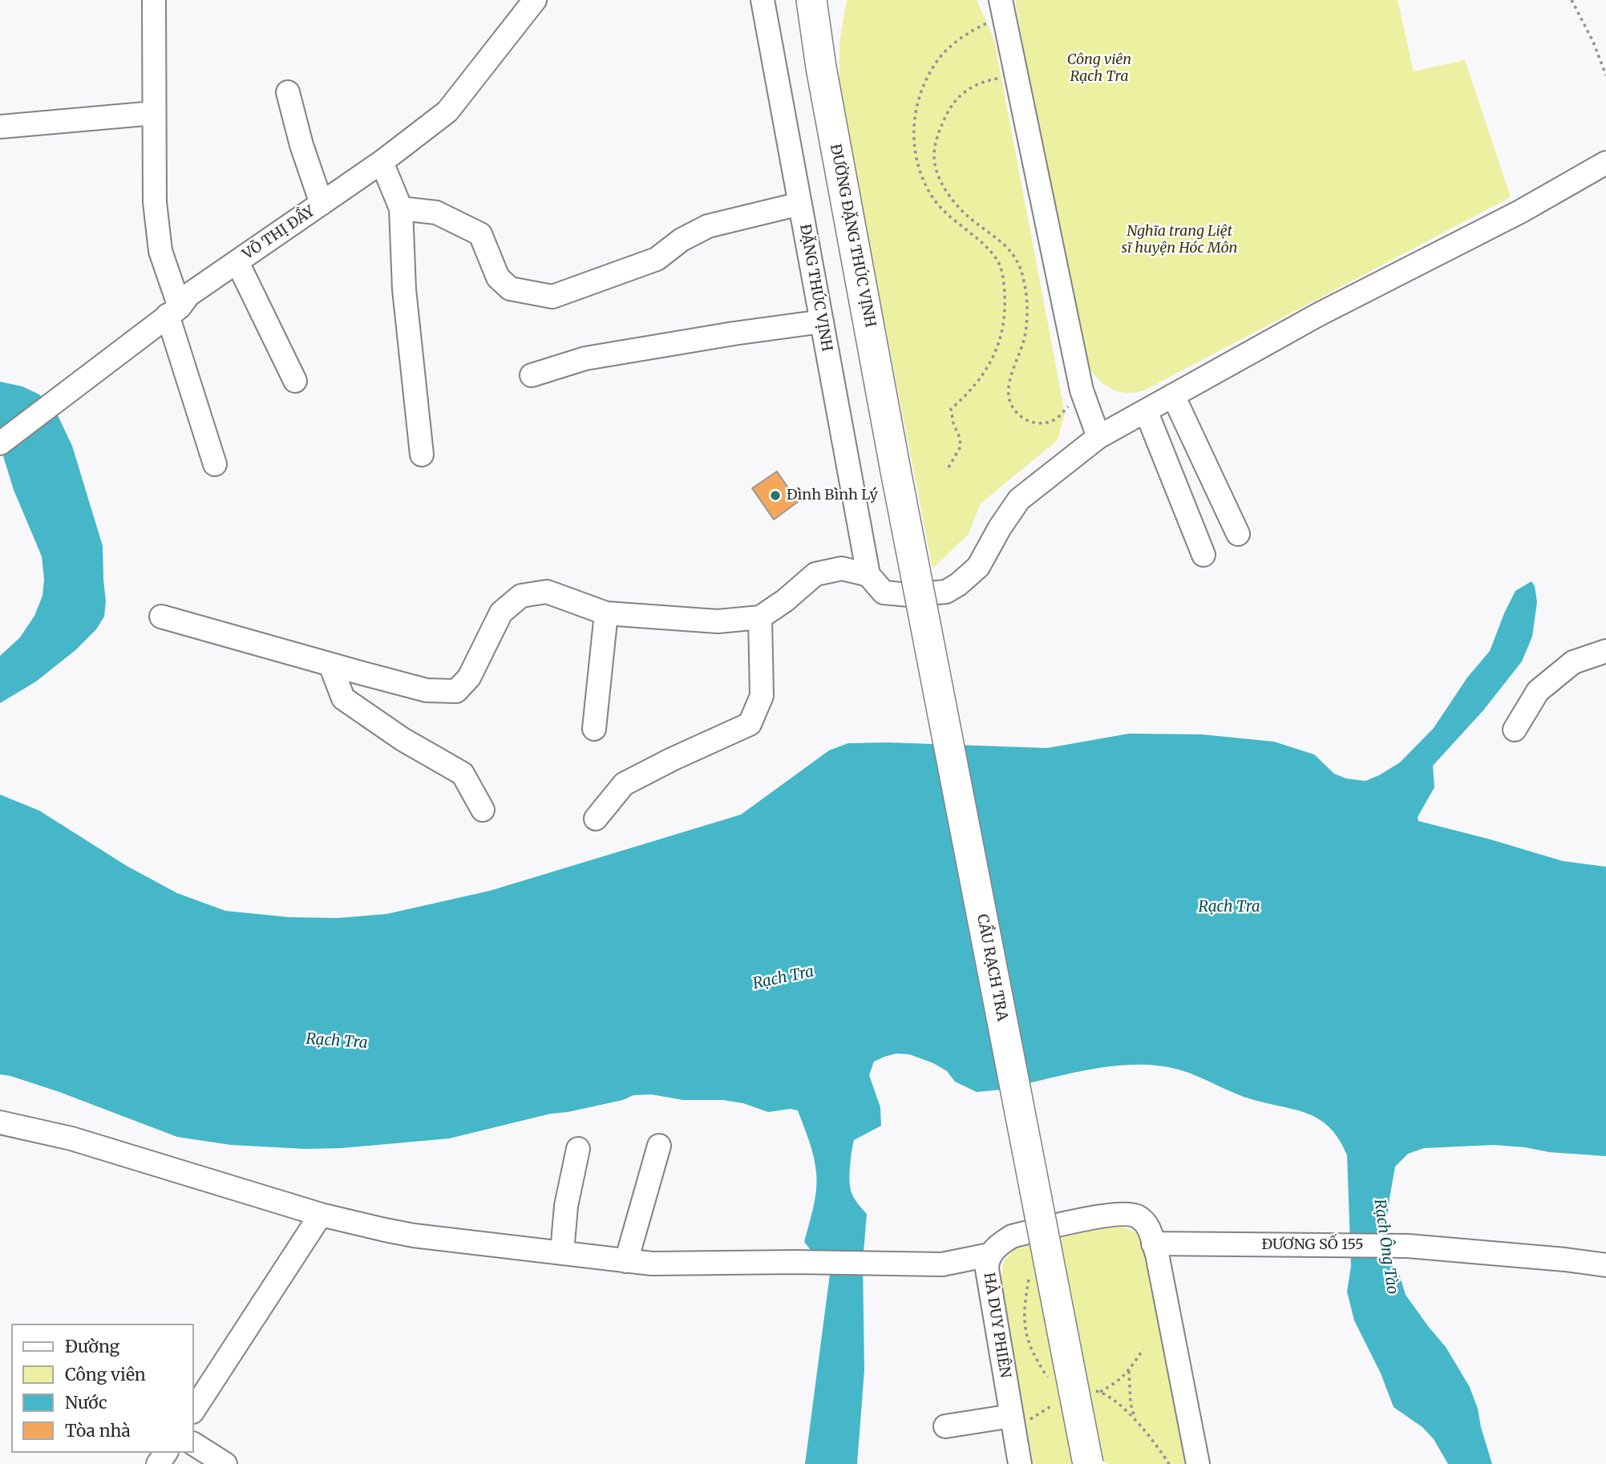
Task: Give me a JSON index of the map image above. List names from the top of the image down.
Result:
{
  "streets": {
    "main road": ["ĐƯỜNG ĐẶNG THÚC VỊNH", "CẦU RẠCH TRA"],
    "street": [
      "VÕ THỊ ĐẦY",
      "ĐẶNG THÚC VỊNH",
      "ĐƯƠNG SỐ 155",
      "HÀ DUY PHIÊN"
    ]
  },
  "crossings": [
    ["ĐƯỜNG ĐẶNG THÚC VỊNH", "CẦU RẠCH TRA"],
    ["ĐƯƠNG SỐ 155", "HÀ DUY PHIÊN"]
  ],
  "water": ["Rạch Tra", "Rạch Ông Tào"],
  "parks": ["Công viên Rạch Tra", "Nghĩa trang Liệt sĩ huyện Hóc Môn"],
  "places": ["Đình Bình Lý"],
  "legend": [
    "Đường",
    "Công viên",
    "Nước",
    "Tòa nhà"
  ]
}
